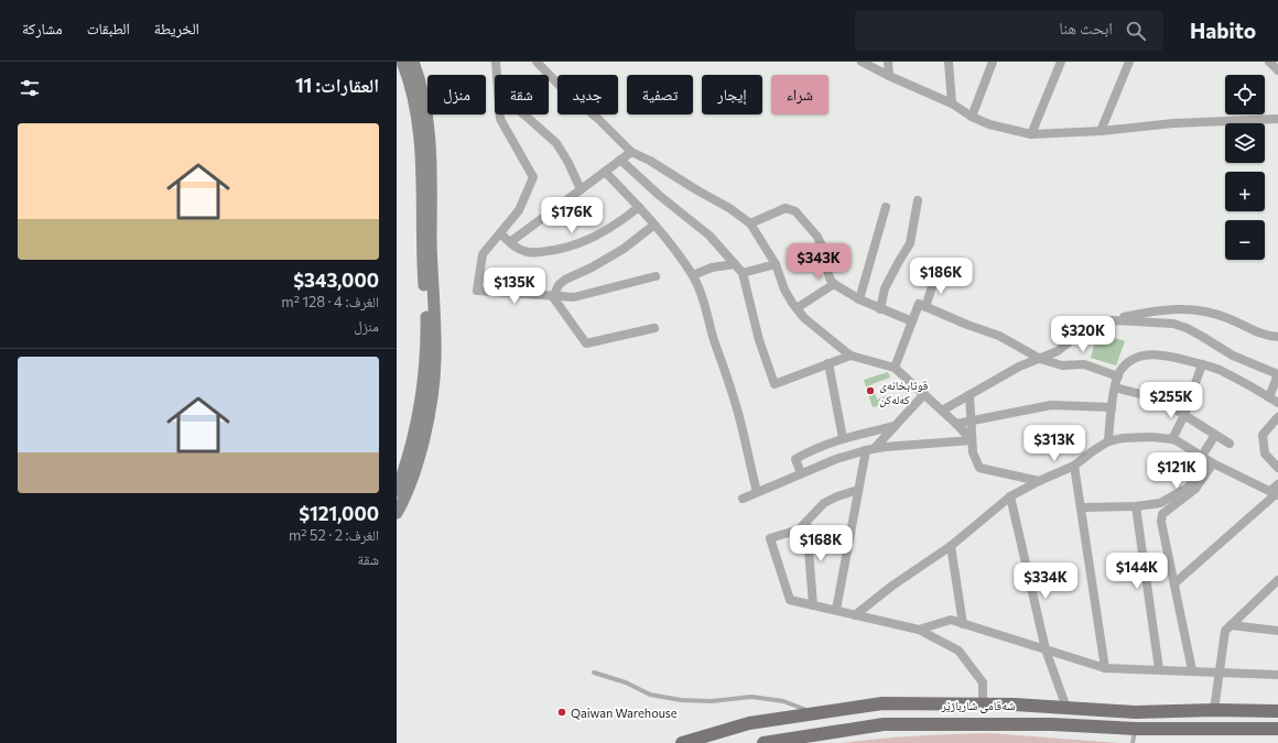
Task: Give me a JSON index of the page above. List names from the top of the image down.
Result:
{
  "streets": {
    "main road": ["شەقامی شارباژێر"]
  },
  "places": ["قوتابخانەی کەلەکن", "Qaiwan Warehouse"],
  "page": {
    "header": "Habito",
    "search": "ابحث هنا",
    "nav": ["الخريطة", "الطبقات", "مشاركة"],
    "heading": "العقارات: 11",
    "map_buttons": ["+", "−"],
    "chip": [
      "شراء",
      "إيجار",
      "تصفية",
      "جديد",
      "شقة",
      "منزل"
    ],
    "list": [
      {
        "name": "$343,000",
        "note": "الغرف: 4 · 128 m² · منزل"
      },
      {
        "name": "$121,000",
        "note": "الغرف: 2 · 52 m² · شقة"
      }
    ],
    "price": [
      "$176K",
      "$343K",
      "$186K",
      "$135K",
      "$320K",
      "$255K",
      "$313K",
      "$121K",
      "$168K",
      "$144K",
      "$334K"
    ]
  }
}
